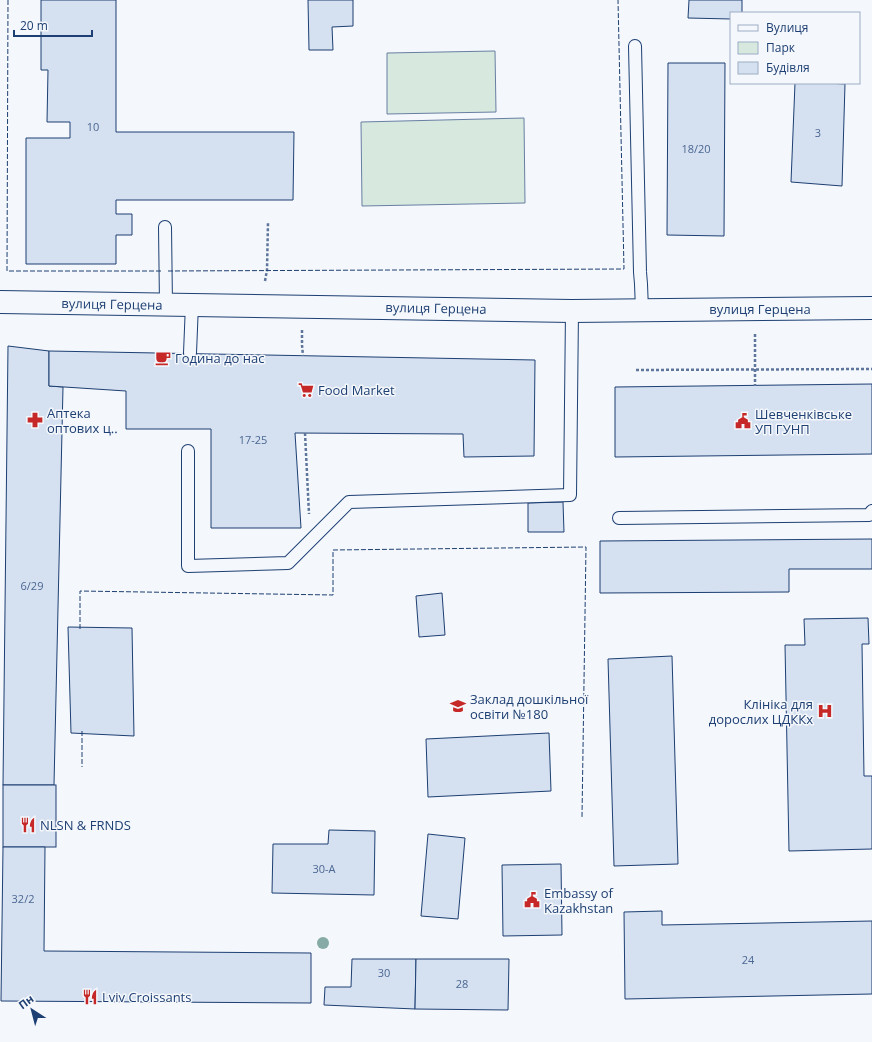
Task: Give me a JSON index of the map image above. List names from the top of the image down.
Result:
{
  "streets": {
    "street": ["вулиця Герцена"]
  },
  "places": {
    "cafe": ["Година до нас"],
    "supermarket": ["Food Market"],
    "pharmacy": ["Аптека оптових ц‥"],
    "public building": ["Шевченківське УП ГУНП", "Embassy of Kazakhstan"],
    "school or university": ["Заклад дошкільної освіти №180"],
    "hospital": ["Клініка для дорослих ЦДККх"],
    "restaurant": ["NLSN & FRNDS", "Lviv Croissants"]
  },
  "house_numbers": [
    "10",
    "3",
    "18/20",
    "17-25",
    "6/29",
    "30-А",
    "32/2",
    "24",
    "30",
    "28"
  ],
  "legend": ["Вулиця", "Парк", "Будівля"],
  "scale_bar": "20 m",
  "north": "top left"
}
